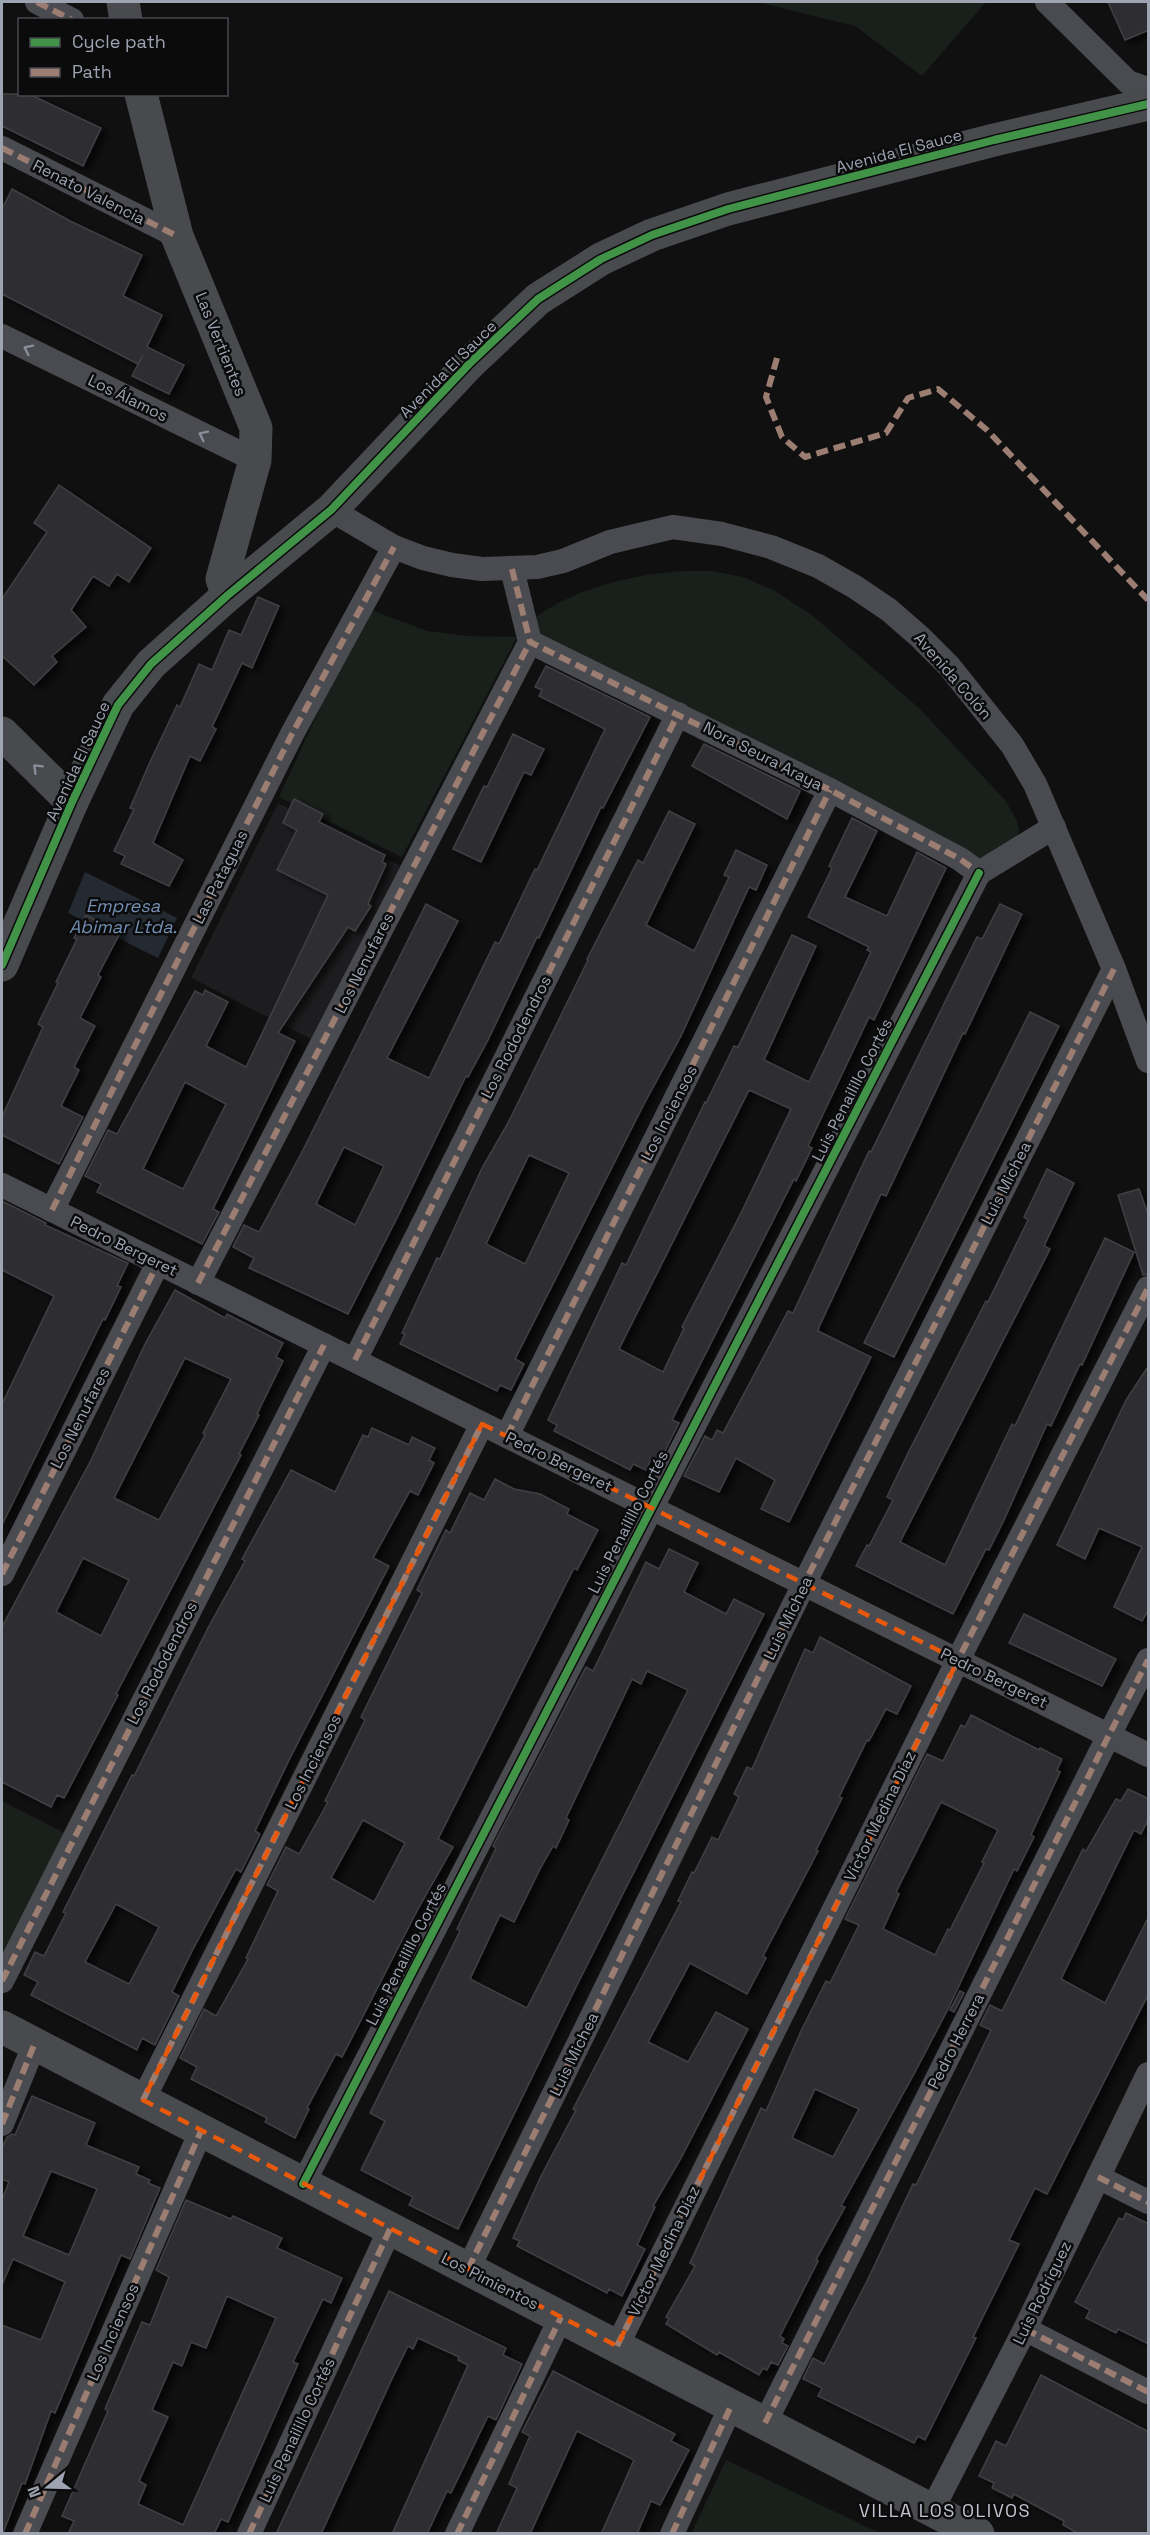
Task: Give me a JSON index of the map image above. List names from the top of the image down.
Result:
{
  "streets": {
    "street": [
      "Avenida El Sauce",
      "Renato Valencia",
      "Las Vertientes",
      "Los Álamos",
      "Avenida Colón",
      "Nora Seura Araya",
      "Las Pataguas",
      "Los Nenufares",
      "Los Rododendros",
      "Luis Penailillo Cortés",
      "Los Inciensos",
      "Luis Michea",
      "Pedro Bergeret",
      "Víctor Medina Díaz",
      "Pedro Herrera",
      "Los Pimientos",
      "Luis Rodríguez"
    ]
  },
  "crossings": [
    ["Avenida El Sauce", "Las Vertientes"],
    ["Avenida El Sauce", "Avenida Colón"],
    ["Renato Valencia", "Las Vertientes"],
    ["Las Vertientes", "Los Álamos"],
    ["Avenida Colón", "Las Pataguas"],
    ["Avenida Colón", "Luis Michea"],
    ["Nora Seura Araya", "Los Nenufares"],
    ["Nora Seura Araya", "Los Rododendros"],
    ["Nora Seura Araya", "Luis Penailillo Cortés"],
    ["Nora Seura Araya", "Los Inciensos"],
    ["Las Pataguas", "Pedro Bergeret"],
    ["Los Nenufares", "Pedro Bergeret"],
    ["Los Rododendros", "Pedro Bergeret"],
    ["Luis Penailillo Cortés", "Pedro Bergeret"],
    ["Luis Penailillo Cortés", "Los Pimientos"],
    ["Los Inciensos", "Pedro Bergeret"],
    ["Los Inciensos", "Los Pimientos"],
    ["Luis Michea", "Pedro Bergeret"],
    ["Luis Michea", "Los Pimientos"],
    ["Pedro Bergeret", "Víctor Medina Díaz"],
    ["Pedro Bergeret", "Pedro Herrera"],
    ["Víctor Medina Díaz", "Los Pimientos"],
    ["Pedro Herrera", "Los Pimientos"],
    ["Los Pimientos", "Luis Rodríguez"]
  ],
  "one_way": ["Los Álamos"],
  "districts": ["VILLA LOS OLIVOS"],
  "water": ["Empresa Abimar Ltda."],
  "legend": ["Cycle path", "Path"],
  "north": "left"
}
